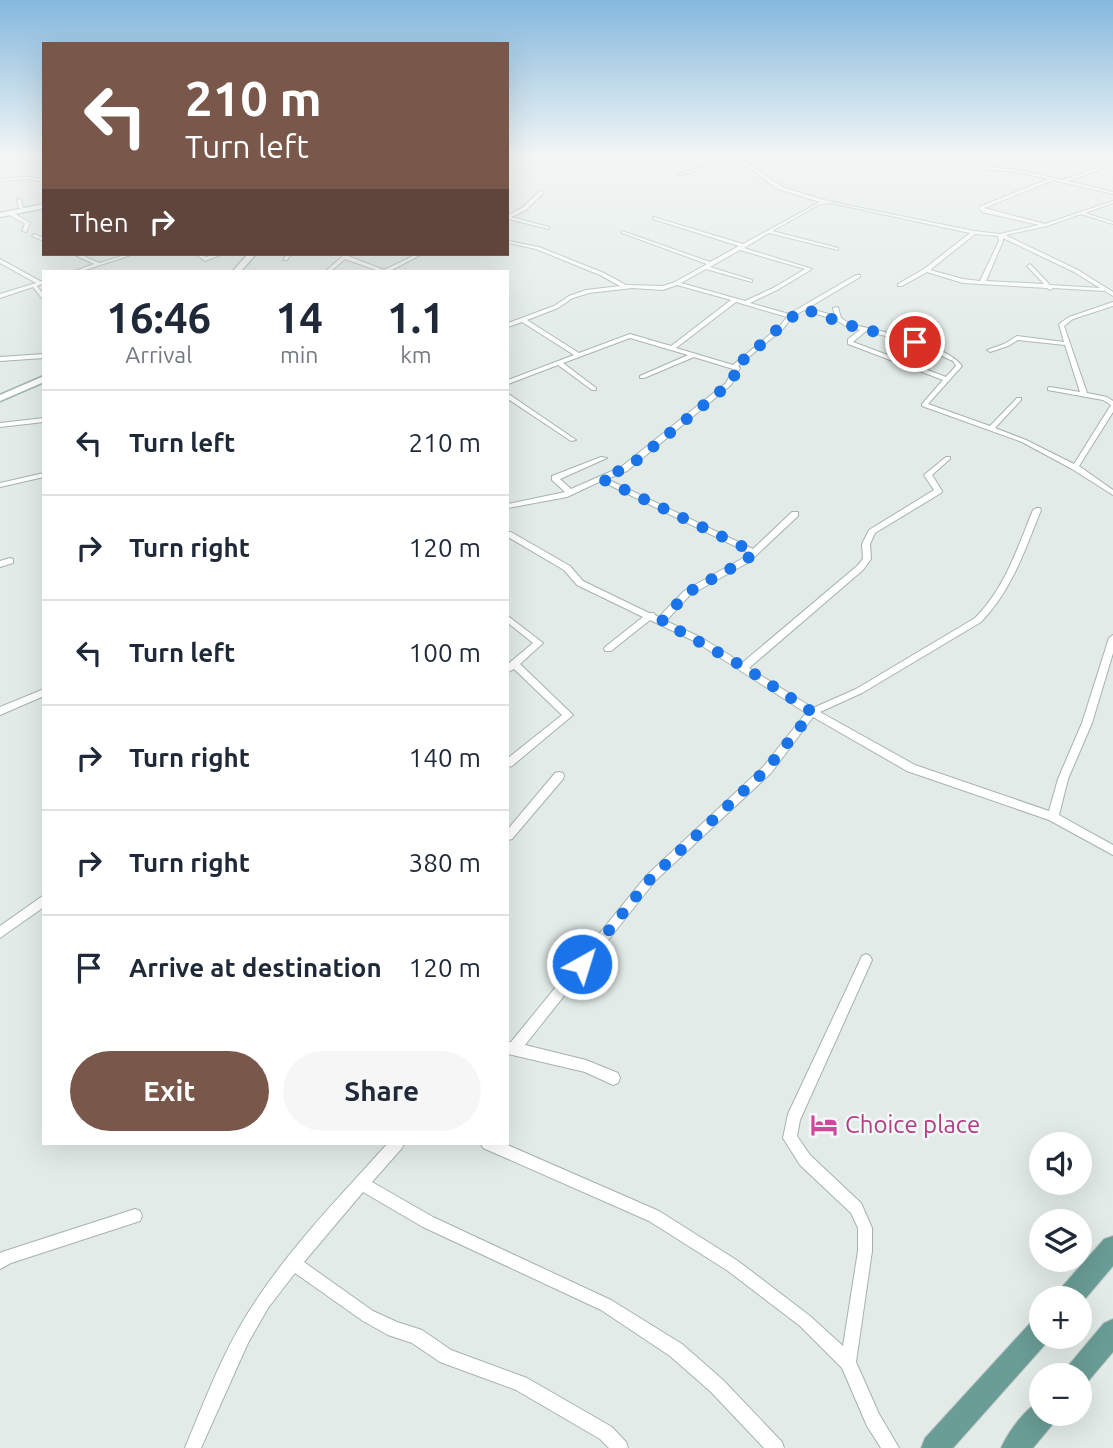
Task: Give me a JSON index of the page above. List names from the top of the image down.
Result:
{
  "places": {
    "hotel": ["Choice place"]
  },
  "page": {
    "turn": ["210 m", "Turn left"],
    "then": "Then",
    "eta": [
      "16:46",
      "Arrival",
      "14",
      "min",
      "1.1",
      "km"
    ],
    "list": [
      {
        "name": "Turn left",
        "value": "210 m"
      },
      {
        "name": "Turn right",
        "value": "120 m"
      },
      {
        "name": "Turn left",
        "value": "100 m"
      },
      {
        "name": "Turn right",
        "value": "140 m"
      },
      {
        "name": "Turn right",
        "value": "380 m"
      },
      {
        "name": "Arrive at destination",
        "value": "120 m"
      }
    ],
    "buttons": ["Exit", "Share"],
    "map_buttons": ["+", "−"]
  }
}
